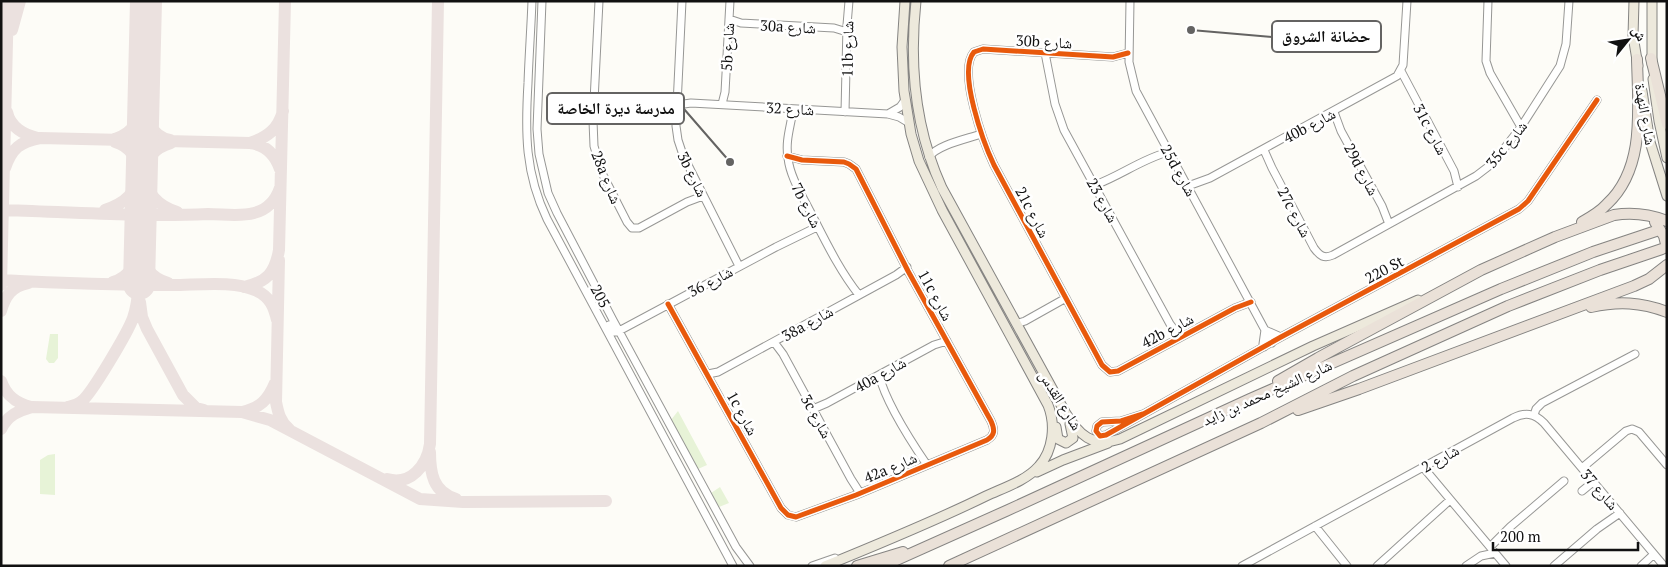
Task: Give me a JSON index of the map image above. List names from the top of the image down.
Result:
{
  "streets": {
    "highway": ["شارع الشيخ محمد بن زايد"],
    "main road": ["شارع النهدة", "شارع القدس"],
    "street": [
      "30a شارع",
      "30b شارع",
      "5b شارع",
      "11b شارع",
      "شارع 32",
      "40b شارع",
      "31c شارع",
      "35c شارع",
      "29d شارع",
      "25d شارع",
      "3b شارع",
      "28a شارع",
      "شارع 23",
      "7b شارع",
      "21c شارع",
      "27c شارع",
      "220 St",
      "شارع 36",
      "11c شارع",
      "205",
      "38a شارع",
      "42b شارع",
      "40a شارع",
      "1c شارع",
      "3c شارع",
      "شارع 2",
      "42a شارع",
      "شارع 37"
    ]
  },
  "crossings": [
    ["30a شارع", "5b شارع"],
    ["30a شارع", "11b شارع"],
    ["30b شارع", "25d شارع"],
    ["30b شارع", "شارع 23"],
    ["30b شارع", "21c شارع"],
    ["5b شارع", "شارع 32"],
    ["11b شارع", "شارع 32"],
    ["شارع 32", "3b شارع"],
    ["شارع 32", "7b شارع"],
    ["شارع 32", "شارع القدس"],
    ["40b شارع", "31c شارع"],
    ["40b شارع", "29d شارع"],
    ["40b شارع", "25d شارع"],
    ["40b شارع", "27c شارع"],
    ["31c شارع", "35c شارع"],
    ["35c شارع", "29d شارع"],
    ["35c شارع", "27c شارع"],
    ["25d شارع", "220 St"],
    ["25d شارع", "42b شارع"],
    ["3b شارع", "28a شارع"],
    ["3b شارع", "شارع 36"],
    ["شارع 23", "42b شارع"],
    ["7b شارع", "شارع 36"],
    ["7b شارع", "38a شارع"],
    ["21c شارع", "42b شارع"],
    ["شارع 36", "205"],
    ["شارع 36", "1c شارع"],
    ["11c شارع", "38a شارع"],
    ["11c شارع", "40a شارع"],
    ["11c شارع", "42a شارع"],
    ["38a شارع", "1c شارع"],
    ["38a شارع", "3c شارع"],
    ["40a شارع", "3c شارع"],
    ["1c شارع", "42a شارع"],
    ["3c شارع", "42a شارع"],
    ["شارع 2", "شارع 37"]
  ],
  "places": ["حضانة الشروق", "مدرسة ديرة الخاصة"],
  "scale_bar": "200 m",
  "north": "top right"
}
